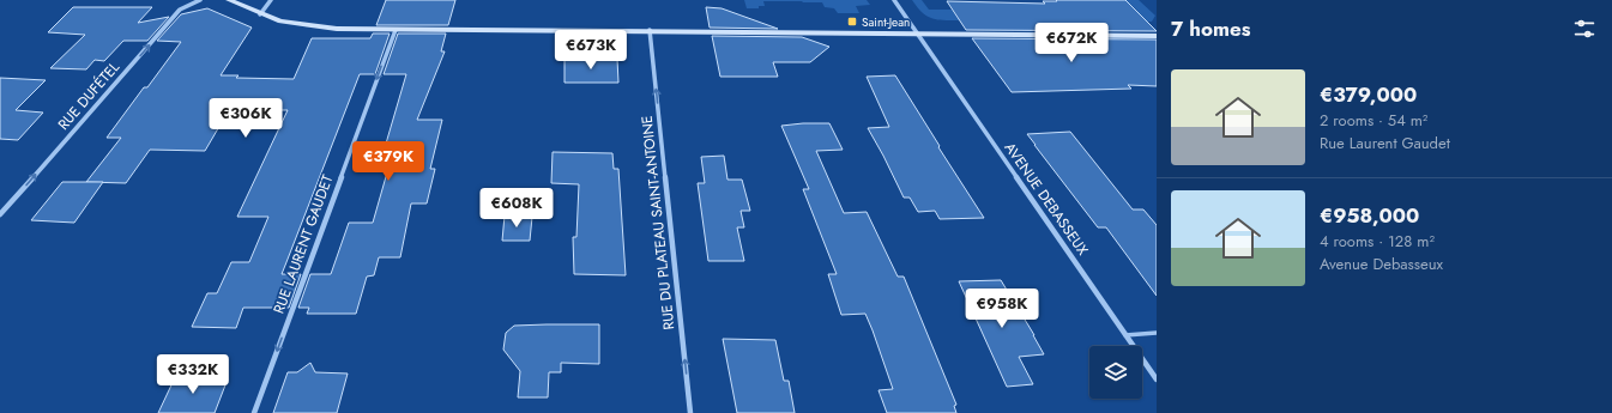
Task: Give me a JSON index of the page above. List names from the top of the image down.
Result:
{
  "streets": {
    "street": [
      "RUE DUFÉTEL",
      "AVENUE DEBASSEUX",
      "RUE DU PLATEAU SAINT-ANTOINE",
      "RUE LAURENT GAUDET"
    ]
  },
  "one_way": ["RUE DUFÉTEL", "RUE DU PLATEAU SAINT-ANTOINE", "RUE LAURENT GAUDET"],
  "places": {
    "transit": ["Saint-Jean"]
  },
  "page": {
    "heading": "7 homes",
    "price": [
      "€672K",
      "€673K",
      "€306K",
      "€379K",
      "€608K",
      "€958K",
      "€332K"
    ],
    "list": [
      {
        "name": "€379,000",
        "note": "2 rooms · 54 m² · Rue Laurent Gaudet"
      },
      {
        "name": "€958,000",
        "note": "4 rooms · 128 m² · Avenue Debasseux"
      }
    ]
  }
}
